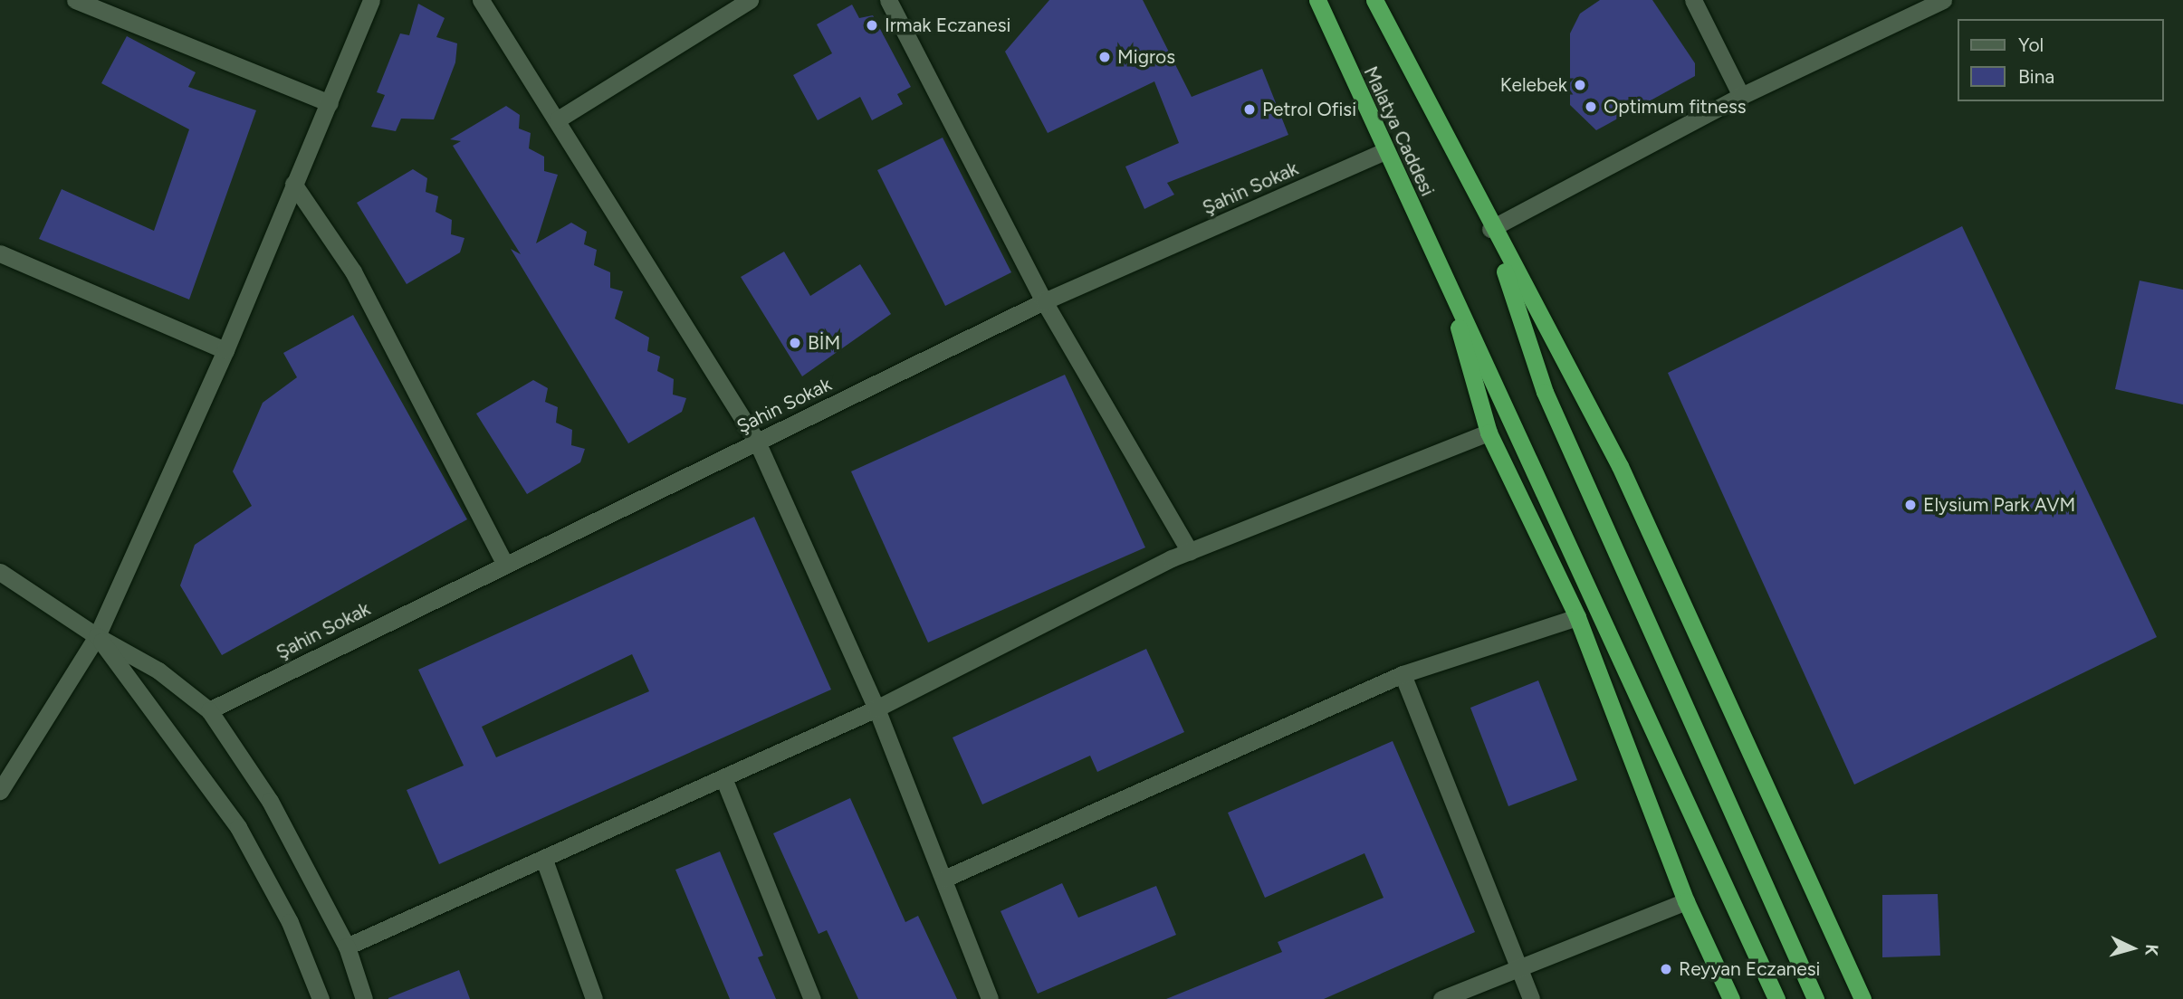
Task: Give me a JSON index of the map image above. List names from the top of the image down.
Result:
{
  "streets": {
    "highway": ["Malatya Caddesi"],
    "street": ["Şahin Sokak"]
  },
  "crossings": [
    ["Malatya Caddesi", "Şahin Sokak"]
  ],
  "places": [
    "Irmak Eczanesi",
    "Migros",
    "Kelebek",
    "Optimum fitness",
    "Petrol Ofisi",
    "BİM",
    "Elysium Park AVM",
    "Reyyan Eczanesi"
  ],
  "legend": ["Yol", "Bina"],
  "north": "right"
}
